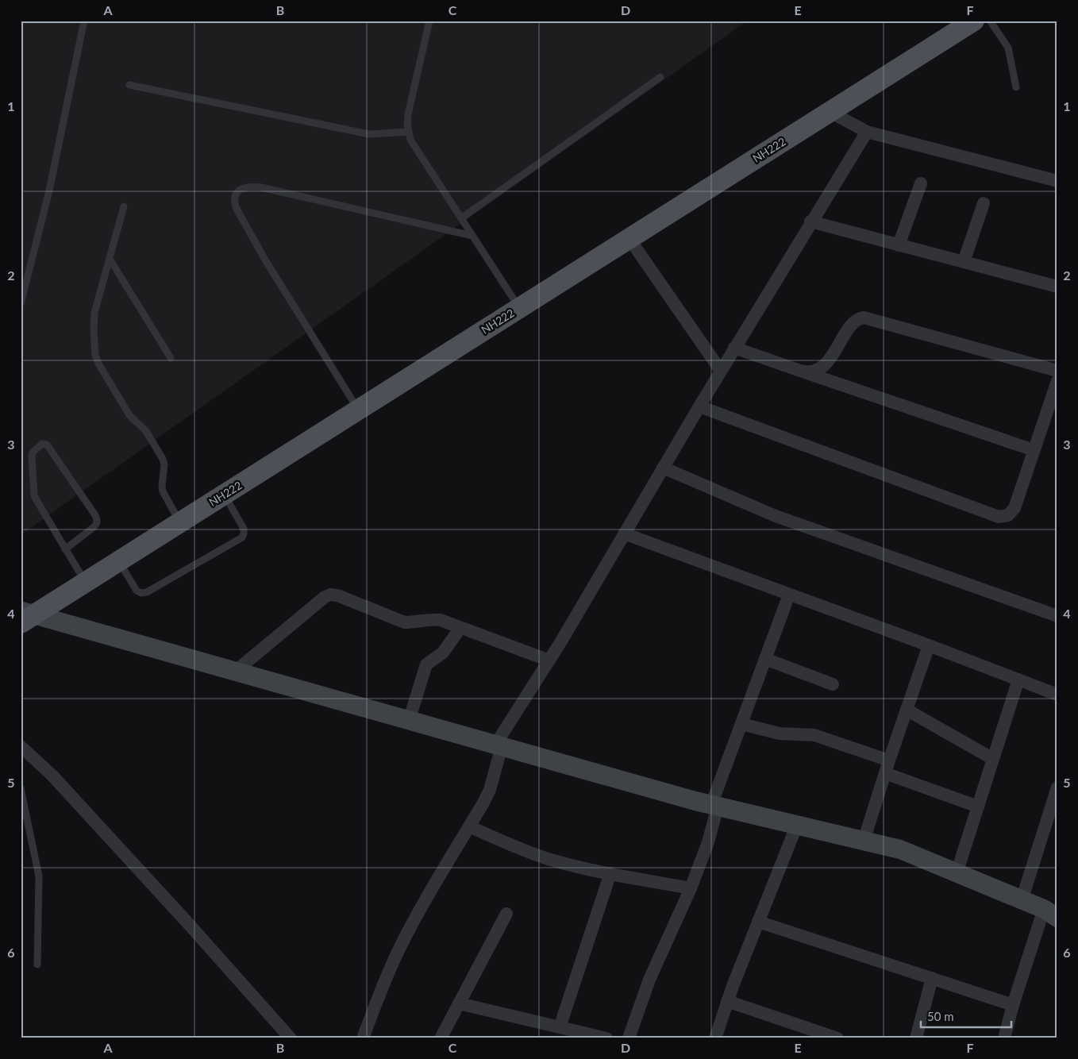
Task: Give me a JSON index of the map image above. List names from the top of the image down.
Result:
{
  "streets": {
    "main road": ["NH222"]
  },
  "scale_bar": "50 m",
  "grid": {
    "columns": [
      "A",
      "B",
      "C",
      "D",
      "E",
      "F"
    ],
    "rows": [
      "1",
      "2",
      "3",
      "4",
      "5",
      "6"
    ]
  }
}
